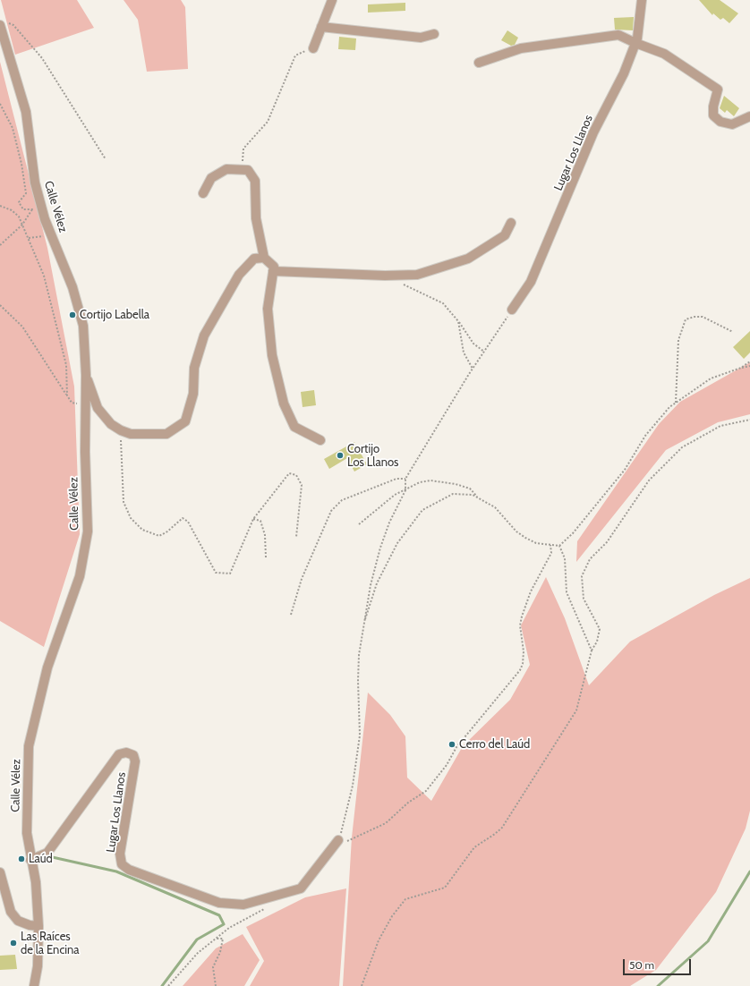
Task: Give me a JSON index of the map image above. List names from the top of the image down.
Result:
{
  "streets": {
    "street": ["Lugar Los Llanos", "Calle Vélez"]
  },
  "crossings": [
    ["Lugar Los Llanos", "Calle Vélez"]
  ],
  "places": [
    "Cortijo Labella",
    "Cortijo Los Llanos",
    "Cerro del Laúd",
    "Laúd",
    "Las Raíces de la Encina"
  ],
  "scale_bar": "50 m"
}
